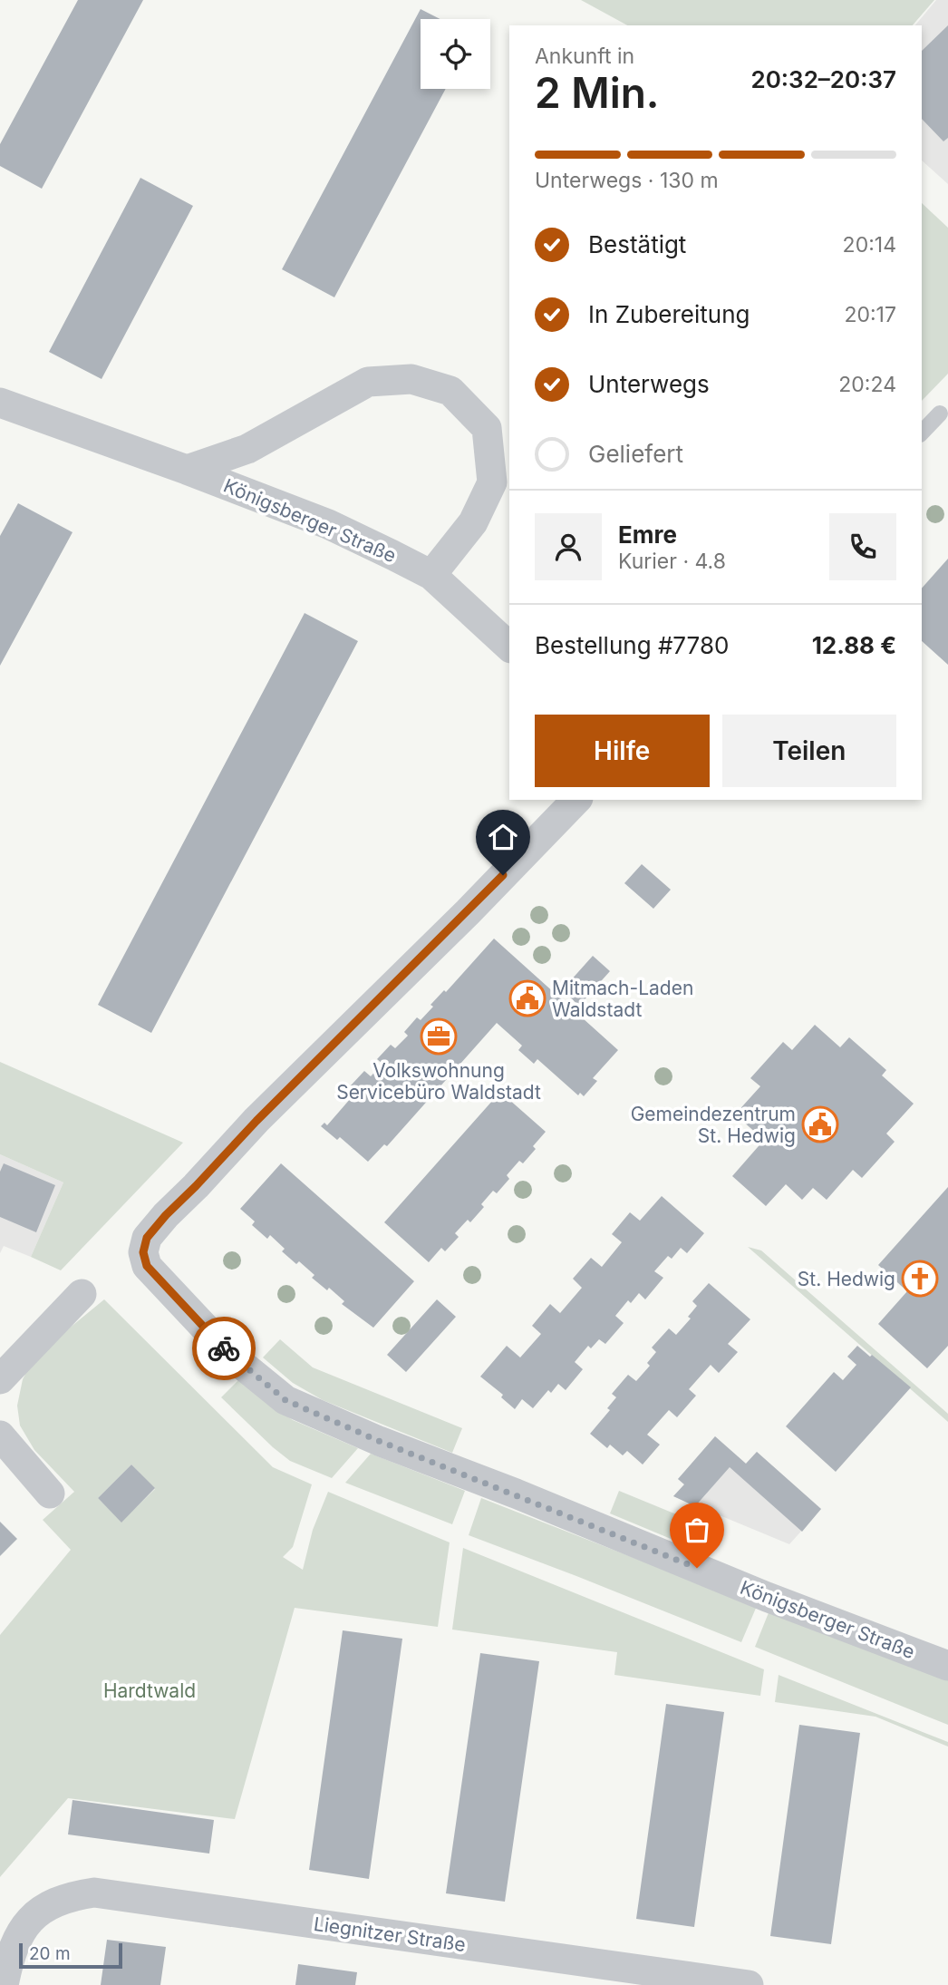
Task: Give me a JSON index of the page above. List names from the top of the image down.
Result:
{
  "streets": {
    "street": ["Königsberger Straße", "Liegnitzer Straße"]
  },
  "parks": ["Hardtwald"],
  "places": {
    "public building": ["Mitmach-Laden Waldstadt", "Gemeindezentrum St. Hedwig"],
    "office": ["Volkswohnung Servicebüro Waldstadt"],
    "church": ["St. Hedwig"]
  },
  "scale_bar": "20 m",
  "page": {
    "heading": ["2 Min.", "Ankunft in", "20:32–20:37"],
    "panel": [
      "Emre",
      "Kurier · 4.8",
      "Bestellung #7780",
      "12.88 €"
    ],
    "bar": "Unterwegs · 130 m",
    "list": [
      ["Bestätigt", "20:14"],
      ["In Zubereitung", "20:17"],
      ["Unterwegs", "20:24"],
      "Geliefert"
    ],
    "buttons": ["Hilfe", "Teilen"],
    "scale": "20 m"
  }
}
